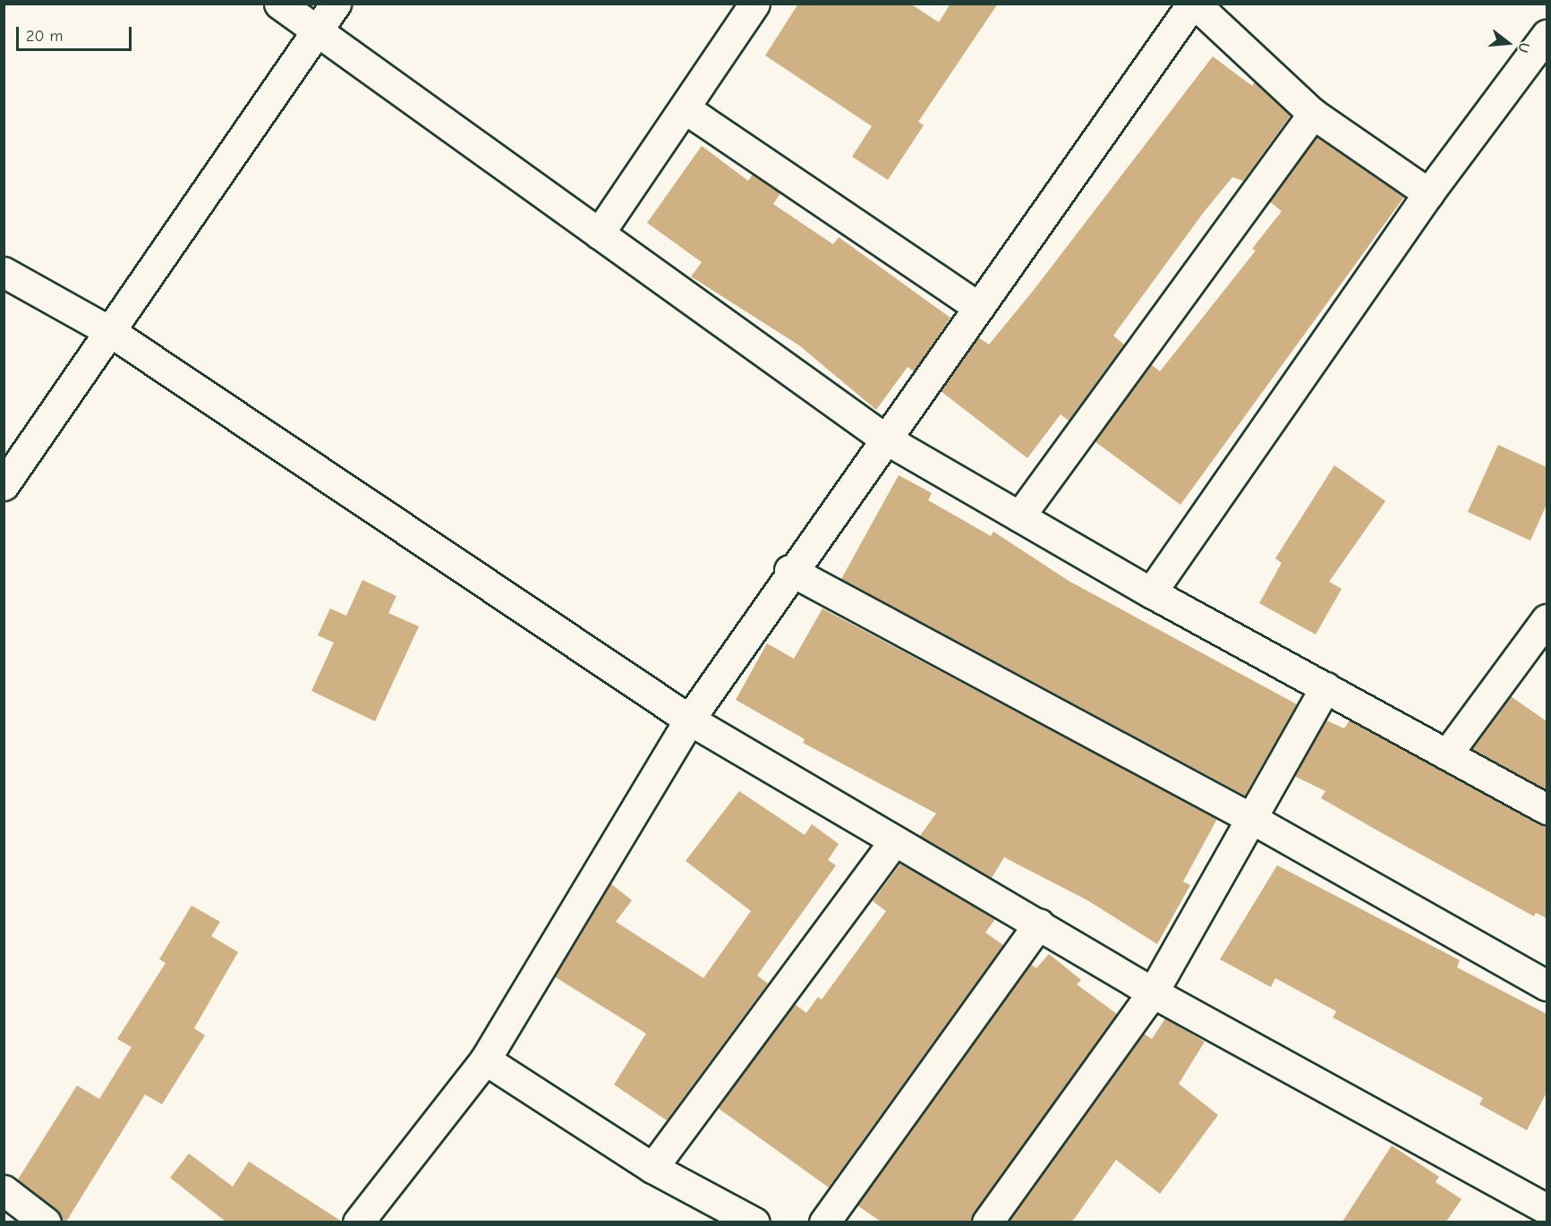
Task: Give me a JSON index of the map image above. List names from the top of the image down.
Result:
{
  "scale_bar": "20 m",
  "north": "right"
}
